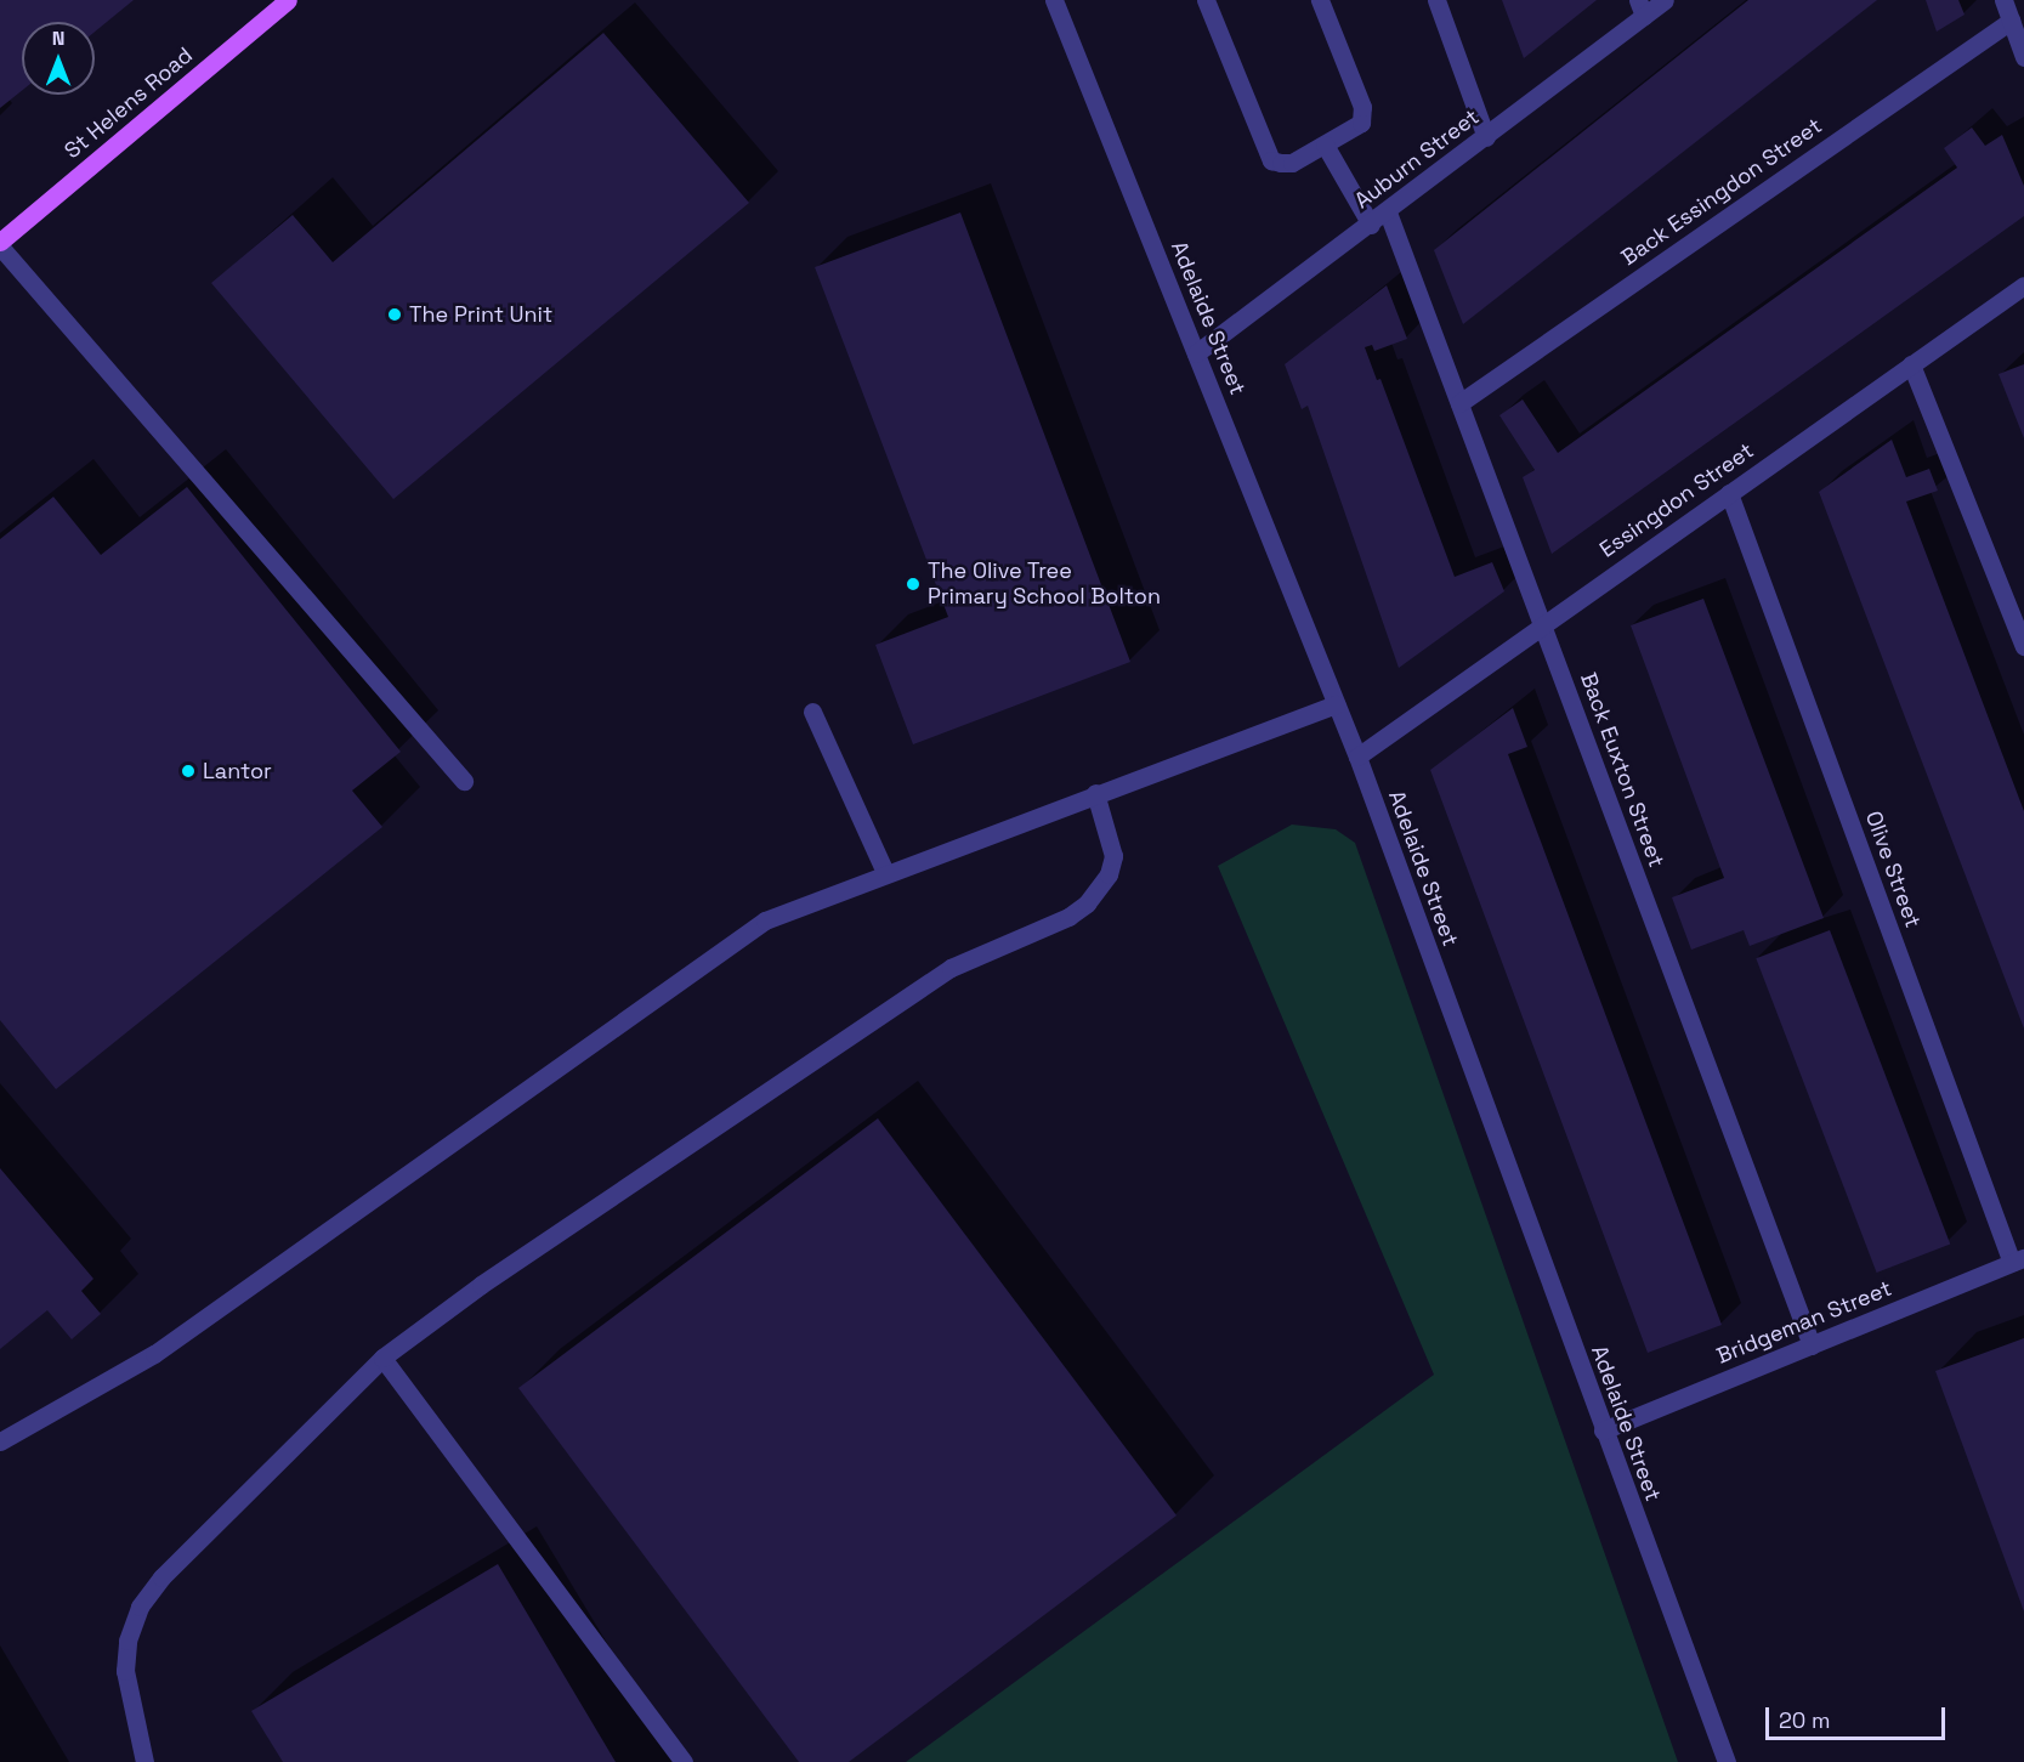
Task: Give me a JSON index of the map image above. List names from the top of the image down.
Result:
{
  "streets": {
    "main road": ["St Helens Road"],
    "street": [
      "Auburn Street",
      "Back Essingdon Street",
      "Adelaide Street",
      "Essingdon Street",
      "Back Euxton Street",
      "Olive Street",
      "Bridgeman Street"
    ]
  },
  "crossings": [
    ["Auburn Street", "Adelaide Street"],
    ["Auburn Street", "Back Euxton Street"],
    ["Back Essingdon Street", "Back Euxton Street"],
    ["Adelaide Street", "Essingdon Street"],
    ["Adelaide Street", "Bridgeman Street"],
    ["Essingdon Street", "Back Euxton Street"],
    ["Essingdon Street", "Olive Street"],
    ["Back Euxton Street", "Bridgeman Street"],
    ["Olive Street", "Bridgeman Street"]
  ],
  "places": ["The Print Unit", "The Olive Tree Primary School Bolton", "Lantor"],
  "scale_bar": "20 m",
  "north": "top"
}
